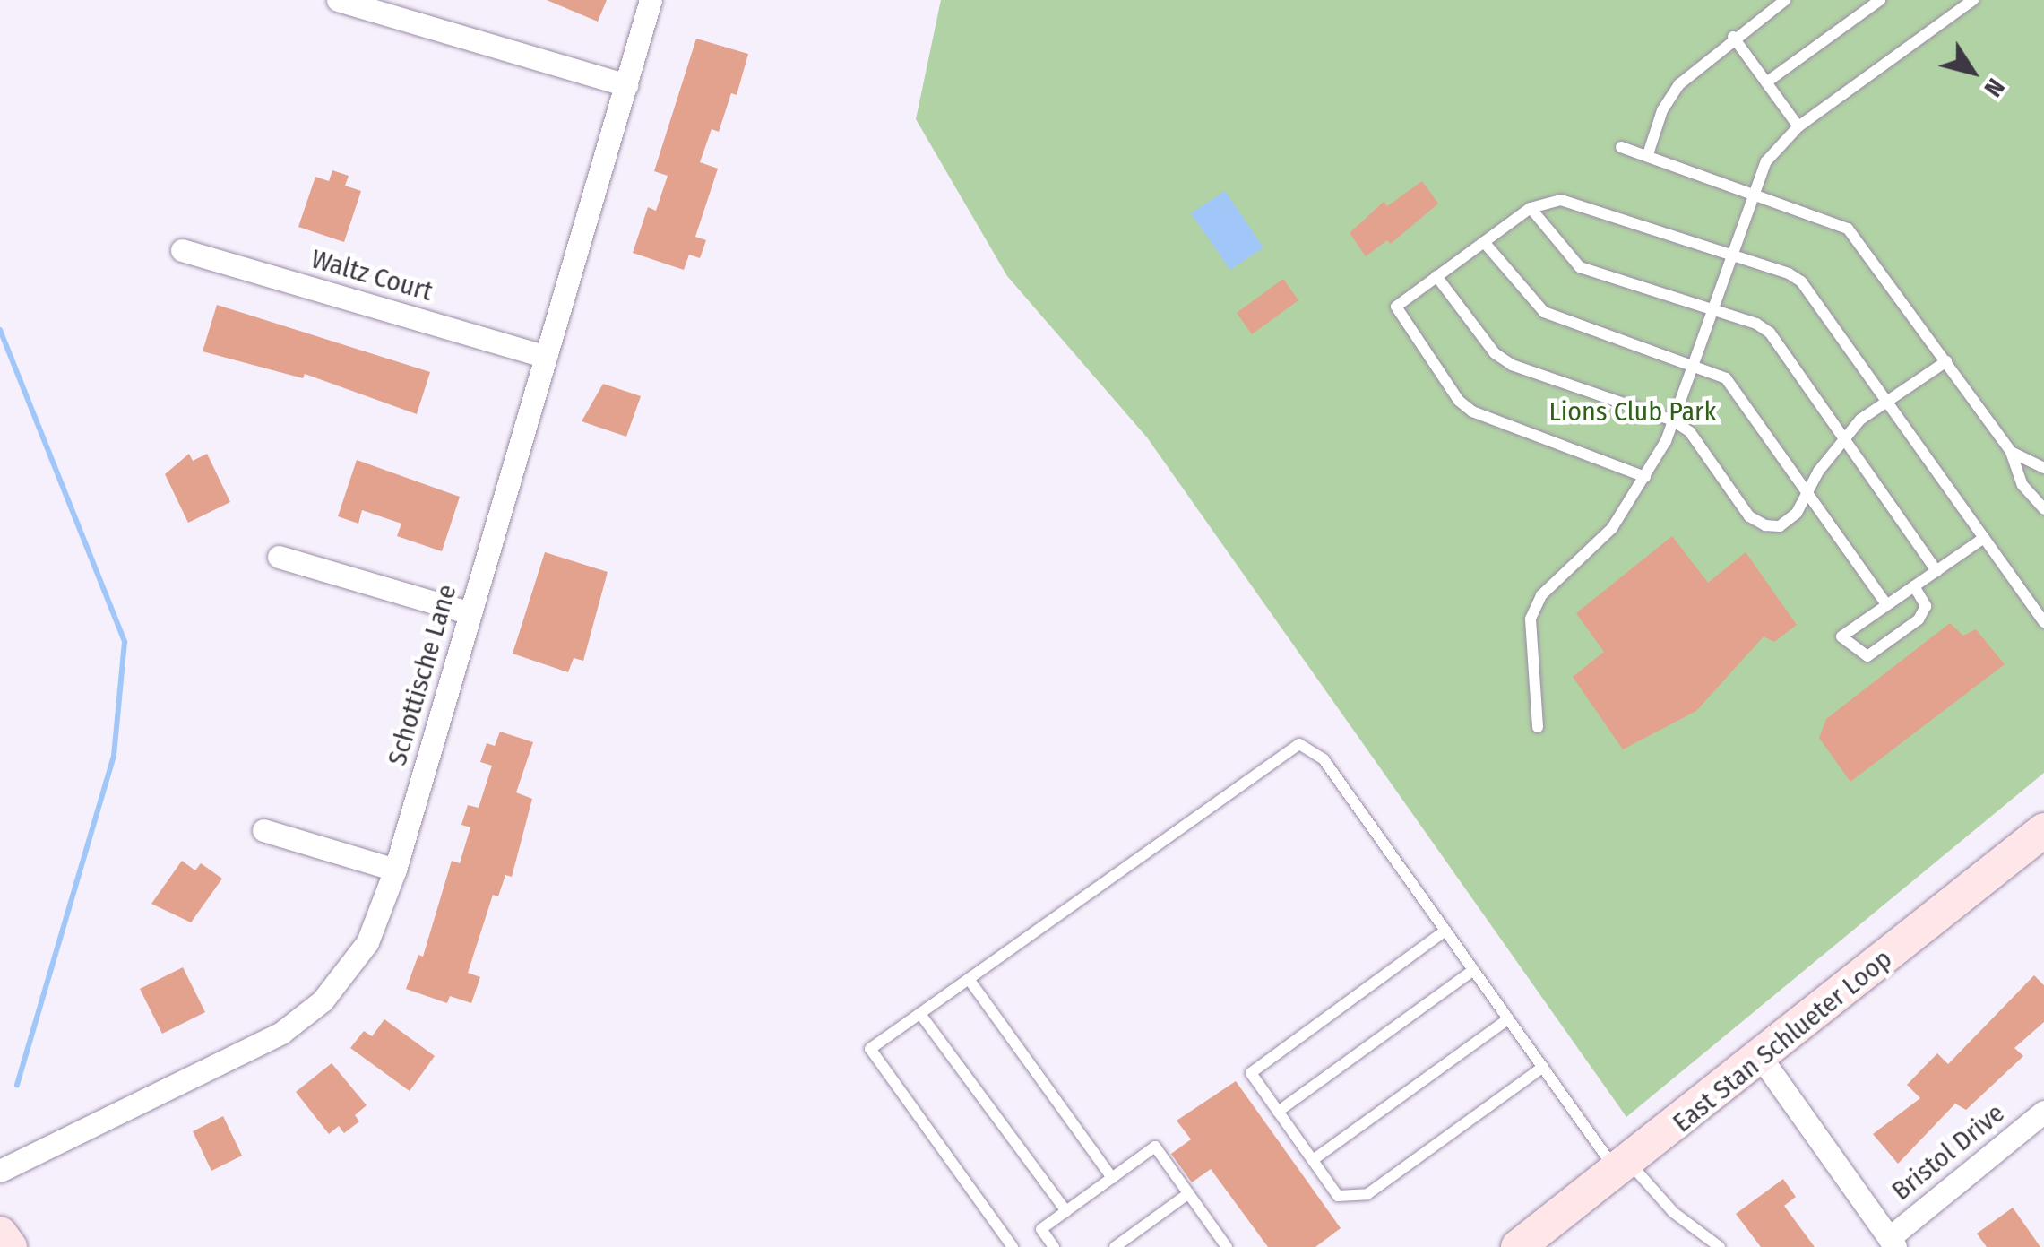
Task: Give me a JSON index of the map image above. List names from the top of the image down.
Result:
{
  "streets": {
    "main road": ["East Stan Schlueter Loop"],
    "street": ["Waltz Court", "Schottische Lane", "Bristol Drive"]
  },
  "crossings": [
    ["Waltz Court", "Schottische Lane"]
  ],
  "parks": ["Lions Club Park"],
  "north": "bottom right"
}
